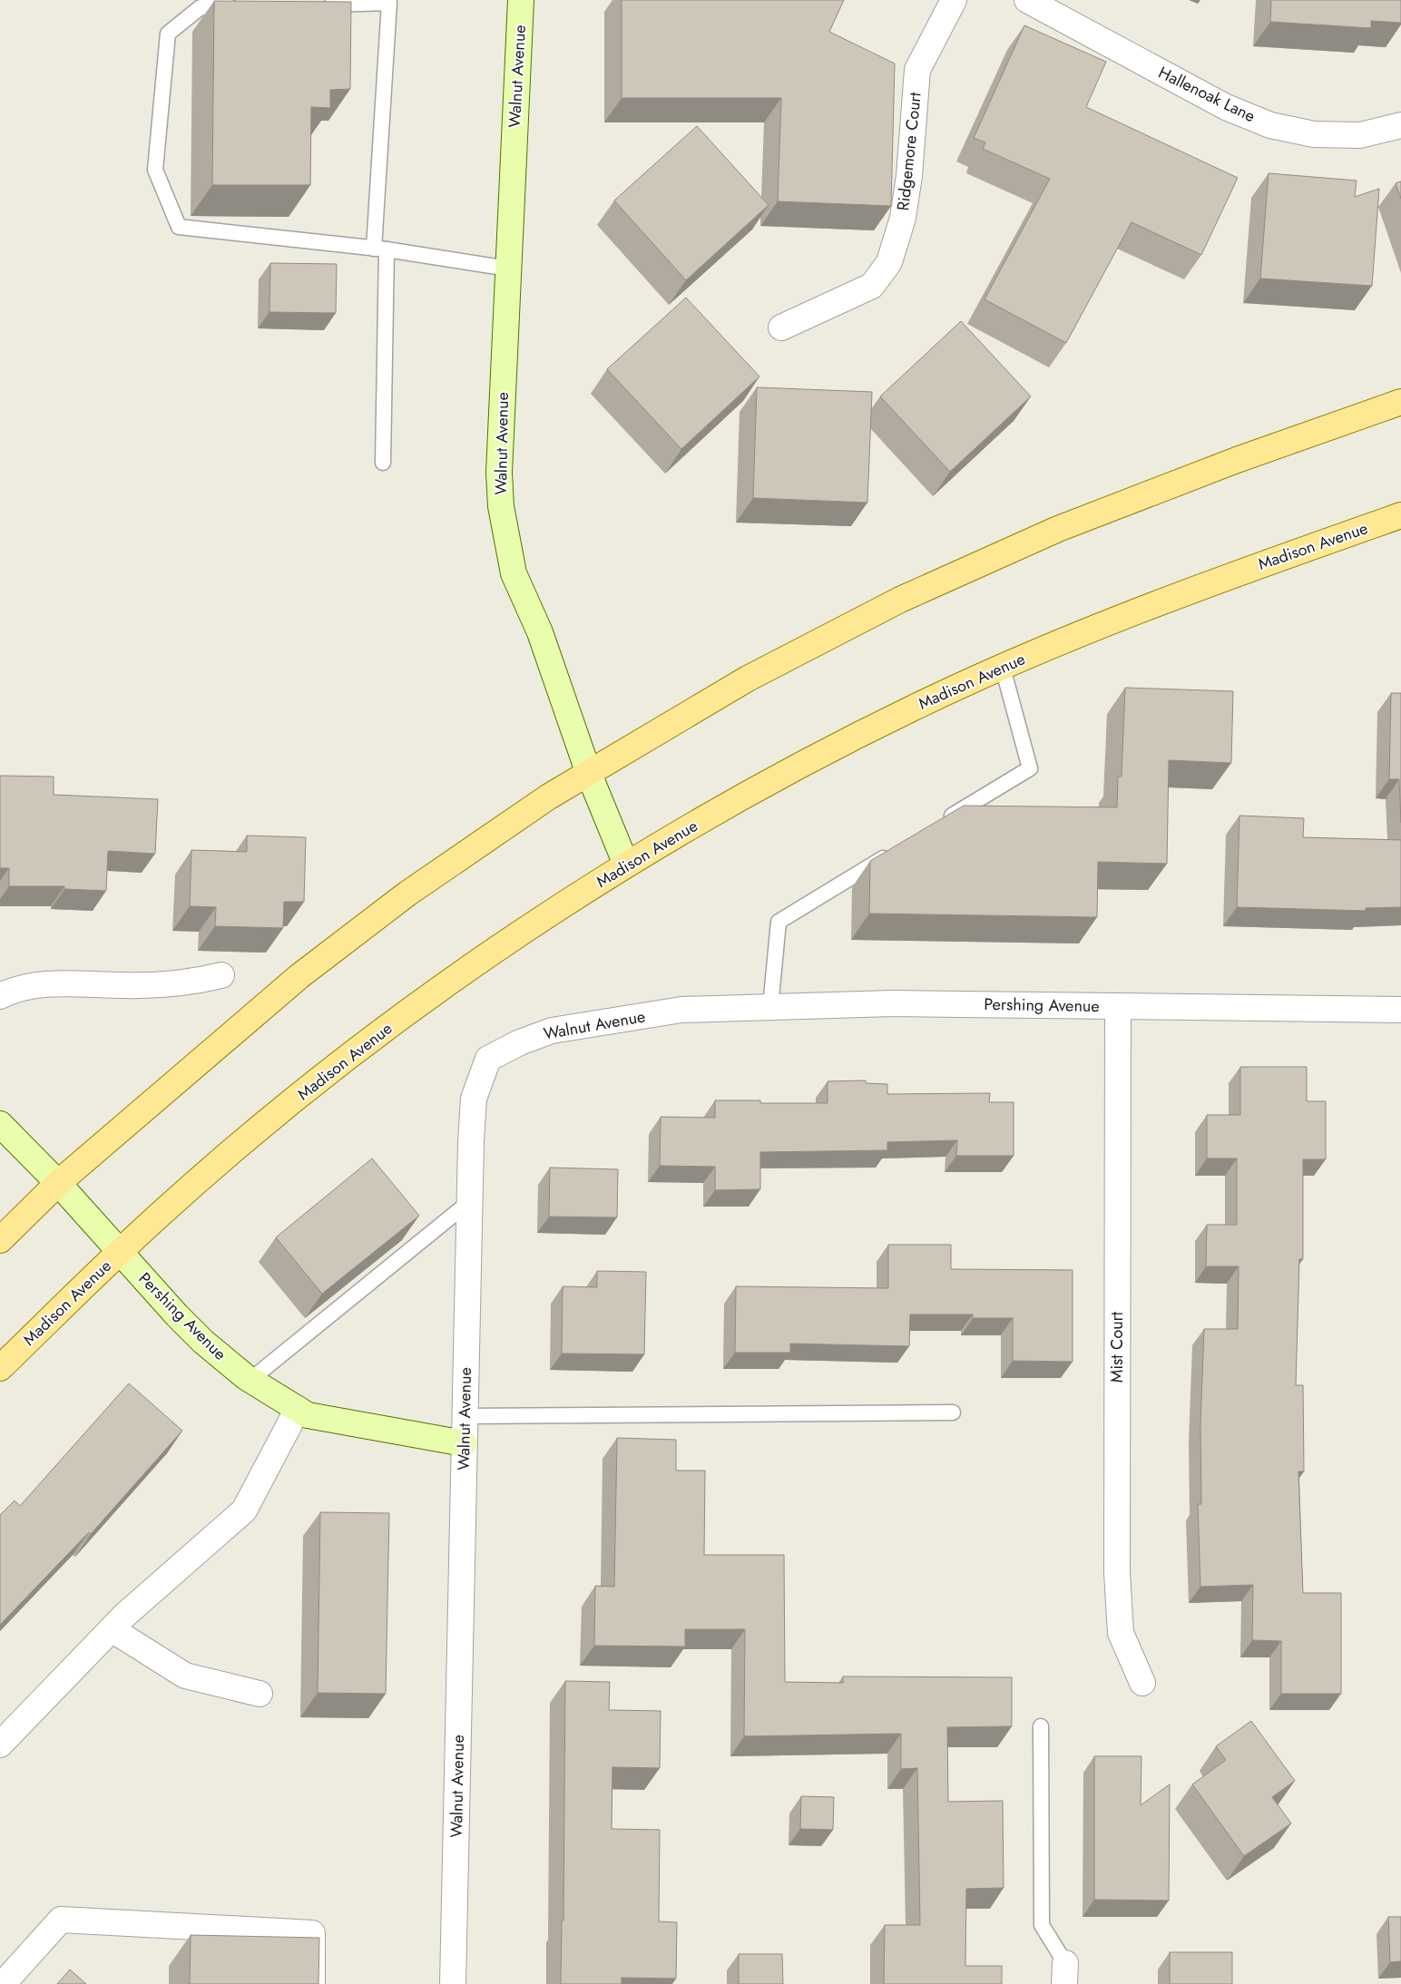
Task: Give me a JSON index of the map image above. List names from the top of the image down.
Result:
{
  "streets": {
    "main road": ["Madison Avenue"],
    "street": [
      "Walnut Avenue",
      "Hallenoak Lane",
      "Ridgemore Court",
      "Pershing Avenue",
      "Mist Court"
    ]
  },
  "crossings": [
    ["Walnut Avenue", "Madison Avenue"],
    ["Walnut Avenue", "Pershing Avenue"],
    ["Madison Avenue", "Pershing Avenue"],
    ["Pershing Avenue", "Mist Court"]
  ]
}
